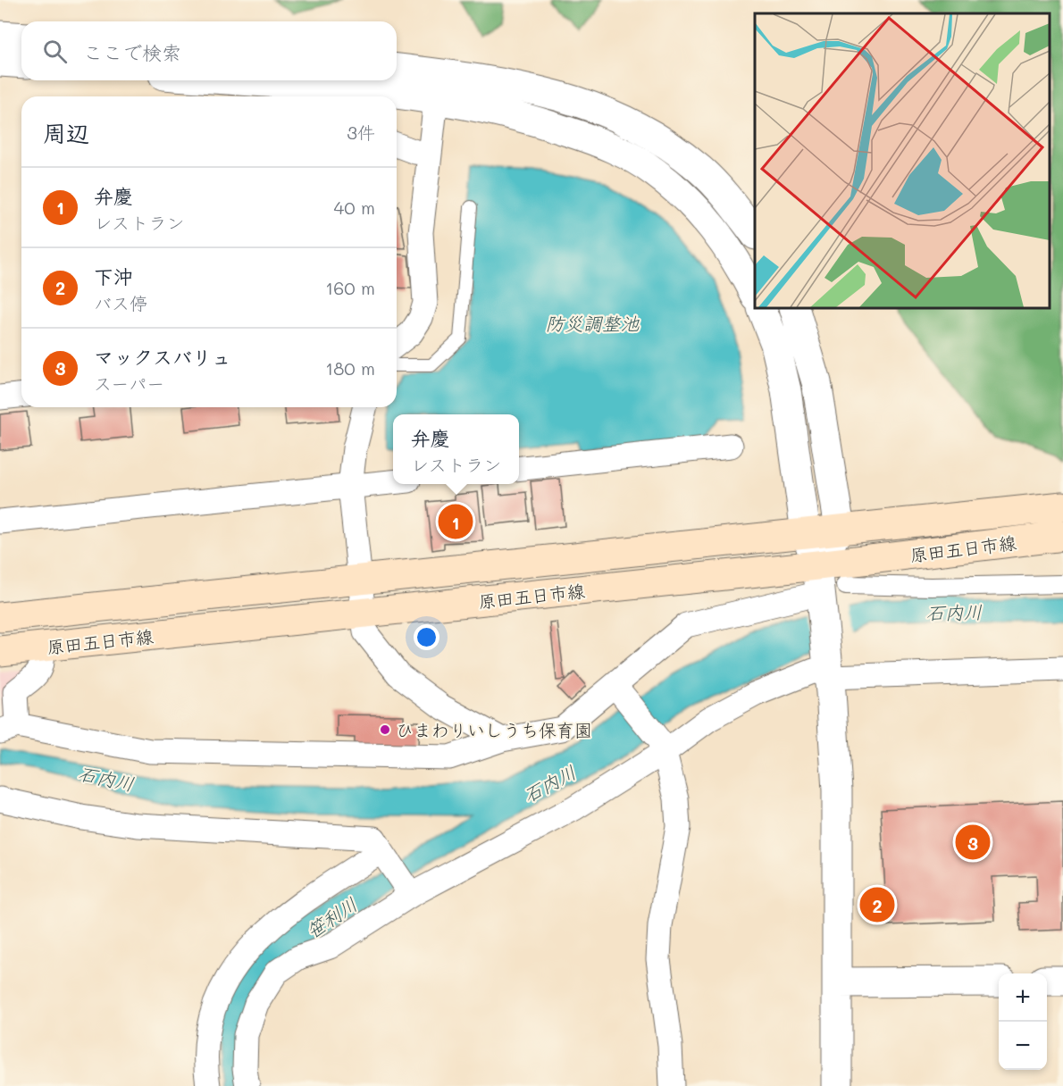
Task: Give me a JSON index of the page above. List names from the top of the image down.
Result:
{
  "streets": {
    "main road": ["原田五日市線"]
  },
  "water": ["防災調整池", "石内川", "笹利川"],
  "places": ["ひまわりいしうち保育園"],
  "page": {
    "search": "ここで検索",
    "heading": ["周辺", "3件"],
    "list": [
      {
        "mark": "1",
        "name": "弁慶",
        "note": "レストラン",
        "value": "40 m"
      },
      {
        "mark": "2",
        "name": "下沖",
        "note": "バス停",
        "value": "160 m"
      },
      {
        "mark": "3",
        "name": "マックスバリュ",
        "note": "スーパー",
        "value": "180 m"
      }
    ],
    "popup": ["弁慶", "レストラン"],
    "pins": ["1", "3", "2"],
    "map_buttons": ["+", "−"]
  }
}
